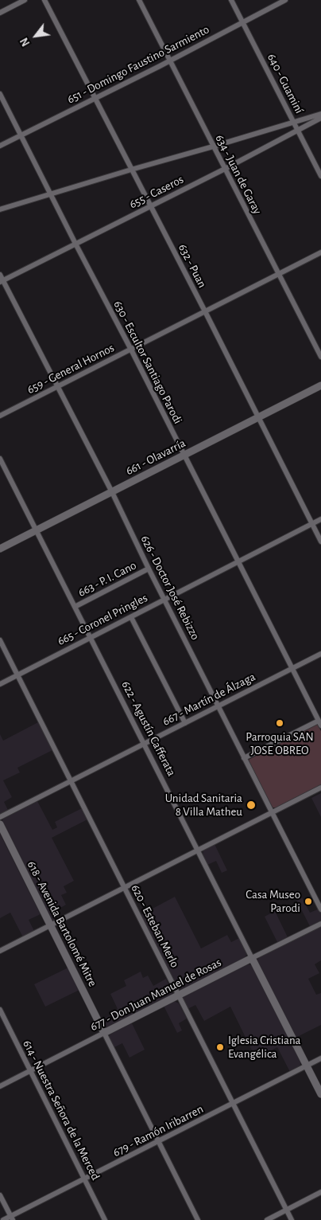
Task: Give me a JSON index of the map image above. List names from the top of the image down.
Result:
{
  "streets": {
    "main road": [
      "661 - Olavarría",
      "622 - Agustín Cafferata",
      "618 - Avenida Bartolomé Mitre",
      "677 - Don Juan Manuel de Rosas"
    ],
    "street": [
      "651 - Domingo Faustino Sarmiento",
      "640 - Guaminí",
      "634 - Juan de Garay",
      "655 - Caseros",
      "632 - Puan",
      "630 - Escultor Santiago Parodi",
      "659 - General Hornos",
      "663 - P. I. Cano",
      "626 - Doctor José Rebizzo",
      "665 - Coronel Pringles",
      "667 - Martín de Álzaga",
      "620 - Esteban Merlo",
      "614 - Nuestra Señora de la Merced",
      "679 - Ramón Iribarren"
    ]
  },
  "crossings": [
    ["651 - Domingo Faustino Sarmiento", "640 - Guaminí"],
    ["651 - Domingo Faustino Sarmiento", "634 - Juan de Garay"],
    ["651 - Domingo Faustino Sarmiento", "632 - Puan"],
    ["651 - Domingo Faustino Sarmiento", "630 - Escultor Santiago Parodi"],
    ["640 - Guaminí", "655 - Caseros"],
    ["634 - Juan de Garay", "655 - Caseros"],
    ["634 - Juan de Garay", "659 - General Hornos"],
    ["655 - Caseros", "632 - Puan"],
    ["655 - Caseros", "630 - Escultor Santiago Parodi"],
    ["655 - Caseros", "626 - Doctor José Rebizzo"],
    ["632 - Puan", "659 - General Hornos"],
    ["632 - Puan", "661 - Olavarría"],
    ["632 - Puan", "665 - Coronel Pringles"],
    ["630 - Escultor Santiago Parodi", "659 - General Hornos"],
    ["630 - Escultor Santiago Parodi", "661 - Olavarría"],
    ["630 - Escultor Santiago Parodi", "665 - Coronel Pringles"],
    ["630 - Escultor Santiago Parodi", "667 - Martín de Álzaga"],
    ["659 - General Hornos", "626 - Doctor José Rebizzo"],
    ["661 - Olavarría", "626 - Doctor José Rebizzo"],
    ["661 - Olavarría", "622 - Agustín Cafferata"],
    ["663 - P. I. Cano", "626 - Doctor José Rebizzo"],
    ["663 - P. I. Cano", "622 - Agustín Cafferata"],
    ["626 - Doctor José Rebizzo", "665 - Coronel Pringles"],
    ["626 - Doctor José Rebizzo", "667 - Martín de Álzaga"],
    ["665 - Coronel Pringles", "622 - Agustín Cafferata"],
    ["665 - Coronel Pringles", "620 - Esteban Merlo"],
    ["667 - Martín de Álzaga", "622 - Agustín Cafferata"],
    ["667 - Martín de Álzaga", "620 - Esteban Merlo"],
    ["622 - Agustín Cafferata", "677 - Don Juan Manuel de Rosas"],
    ["622 - Agustín Cafferata", "679 - Ramón Iribarren"],
    ["618 - Avenida Bartolomé Mitre", "677 - Don Juan Manuel de Rosas"],
    ["620 - Esteban Merlo", "677 - Don Juan Manuel de Rosas"],
    ["620 - Esteban Merlo", "679 - Ramón Iribarren"],
    ["677 - Don Juan Manuel de Rosas", "614 - Nuestra Señora de la Merced"],
    ["614 - Nuestra Señora de la Merced", "679 - Ramón Iribarren"]
  ],
  "places": [
    "Parroquia SAN JOSE OBREO",
    "Unidad Sanitaria 8 Villa Matheu",
    "Casa Museo Parodi",
    "Iglesia Cristiana Evangélica"
  ],
  "north": "bottom left"
}
